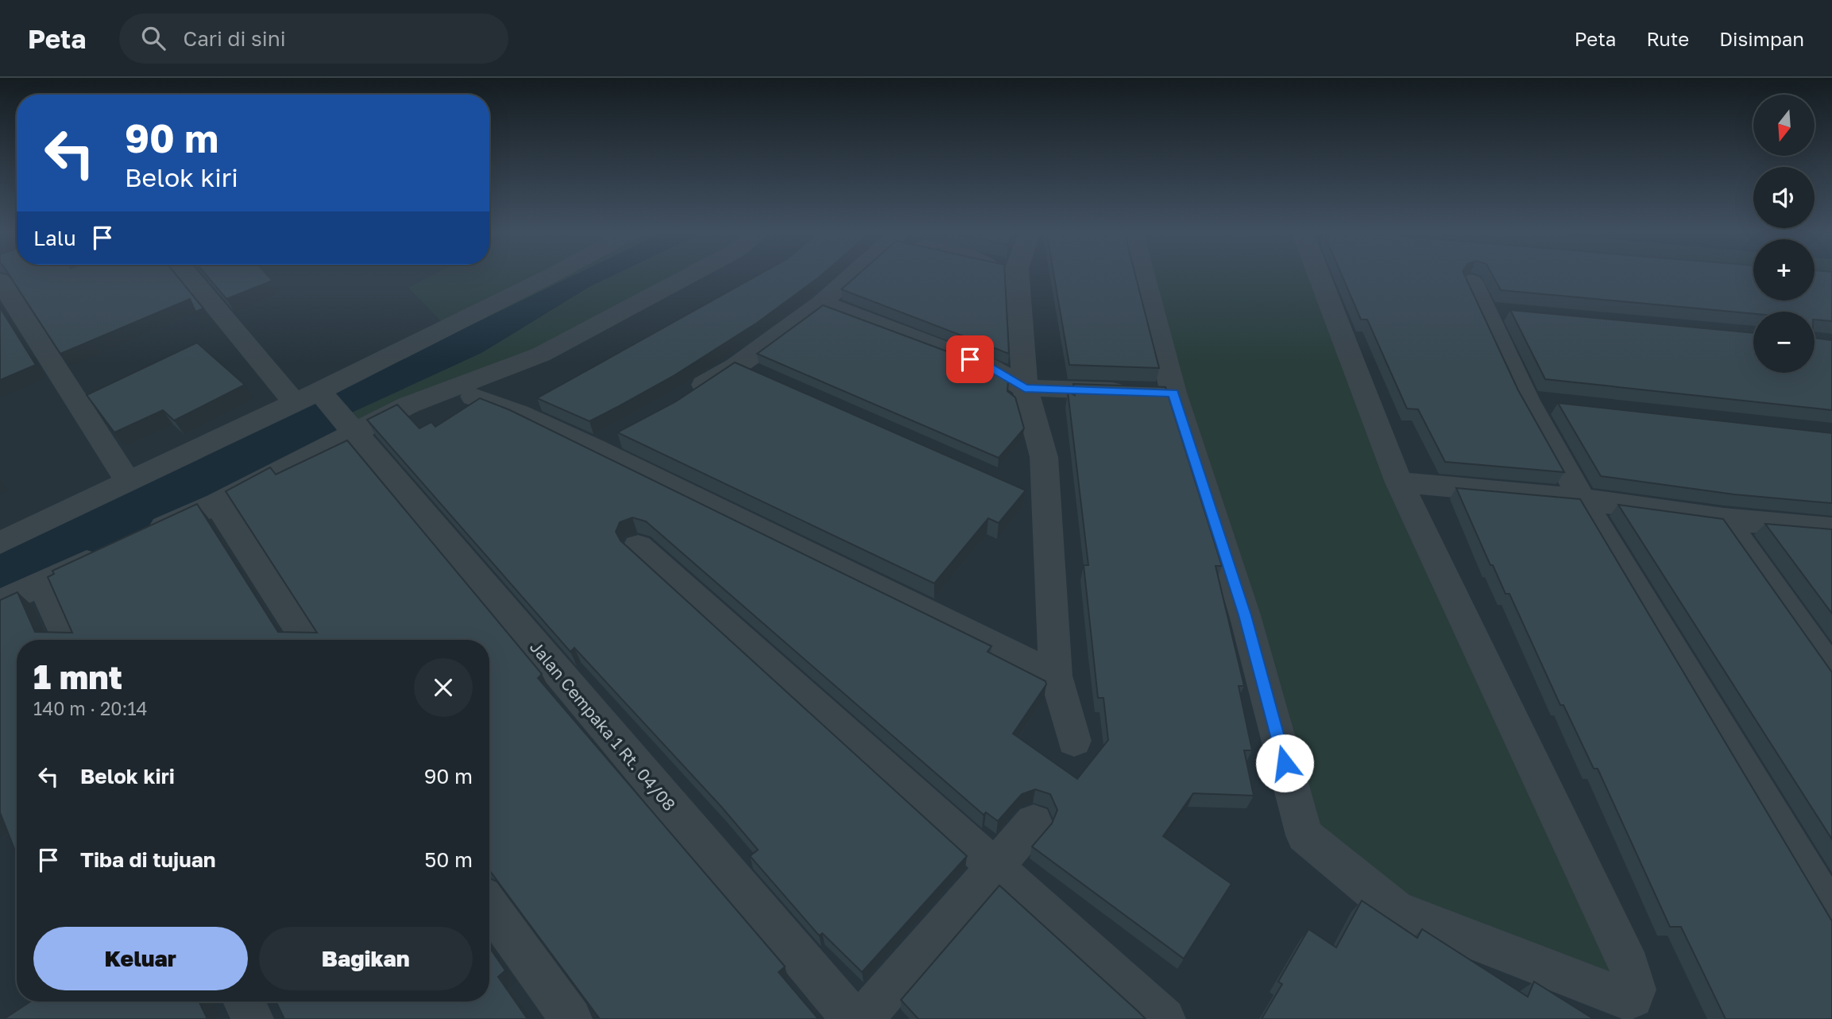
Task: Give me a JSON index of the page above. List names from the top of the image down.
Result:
{
  "streets": {
    "street": ["Jalan Cempaka 1 Rt. 04/08"]
  },
  "north": "bottom",
  "page": {
    "header": "Peta",
    "search": "Cari di sini",
    "nav": ["Peta", "Rute", "Disimpan"],
    "map_buttons": ["+", "−"],
    "turn": ["90 m", "Belok kiri"],
    "then": "Lalu",
    "heading": ["1 mnt", "140 m · 20:14"],
    "list": [
      {
        "name": "Belok kiri",
        "value": "90 m"
      },
      {
        "name": "Tiba di tujuan",
        "value": "50 m"
      }
    ],
    "buttons": ["Keluar", "Bagikan"]
  }
}
